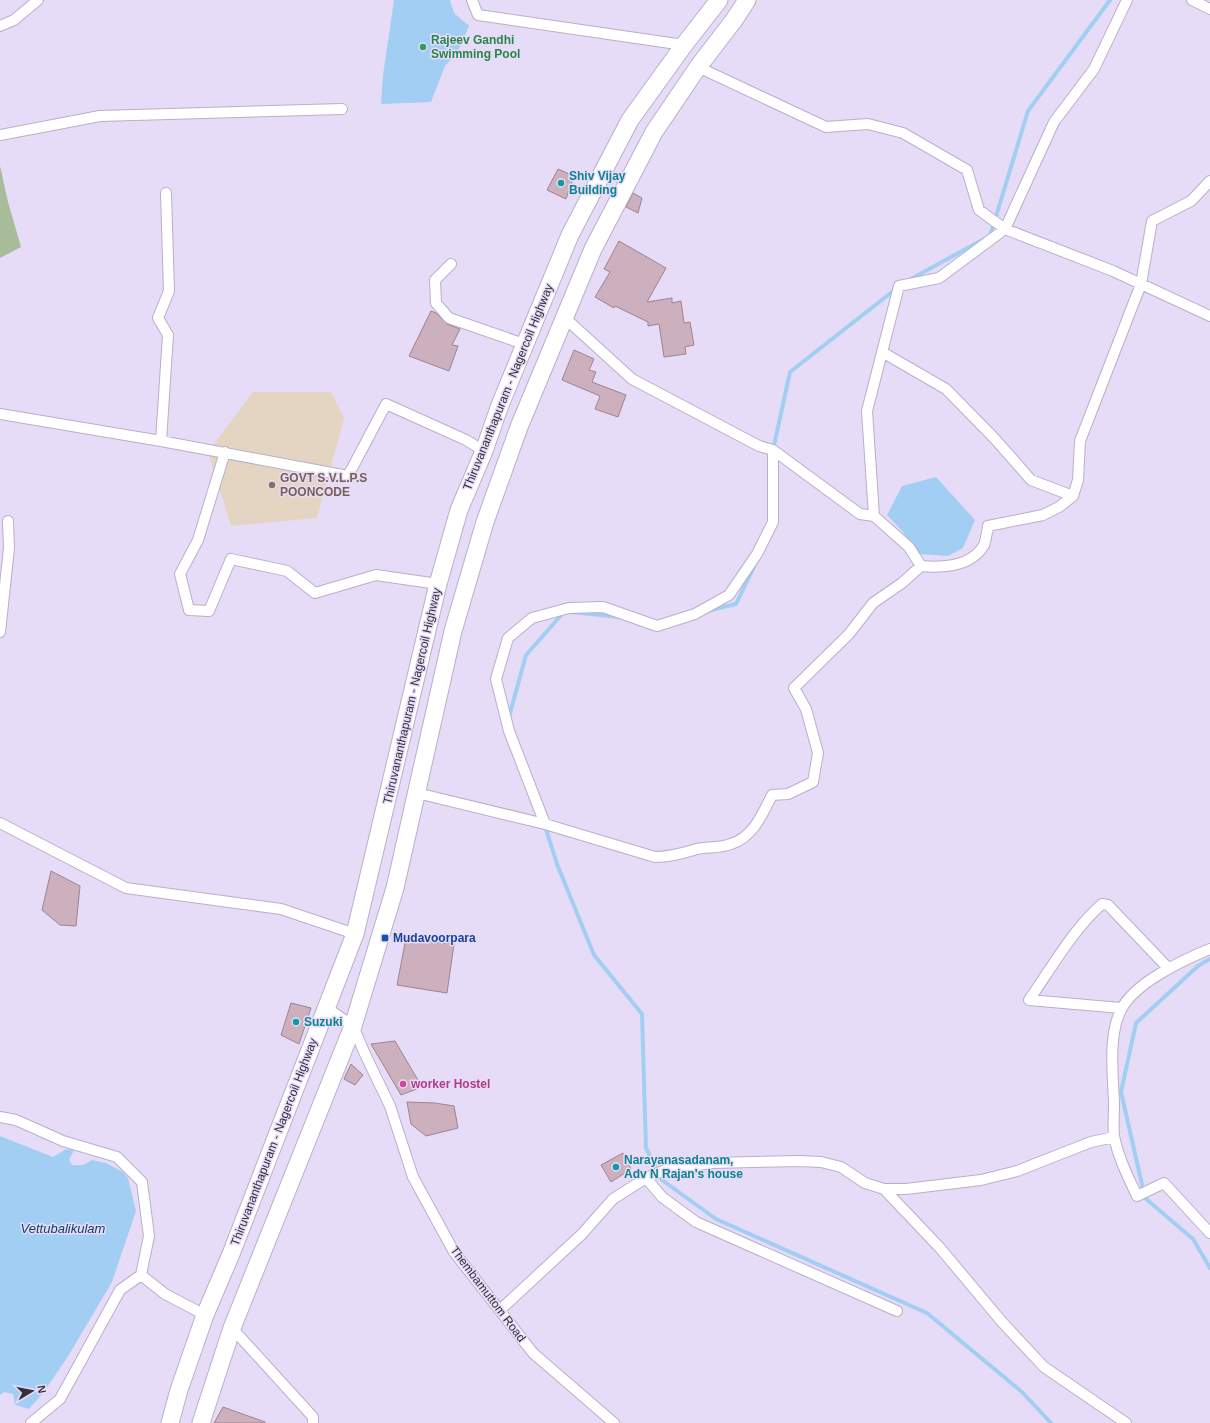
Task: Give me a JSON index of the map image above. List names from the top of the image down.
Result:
{
  "streets": {
    "main road": ["Thiruvananthapuram - Nagercoil Highway"],
    "street": ["Thembamuttom Road"]
  },
  "crossings": [
    ["Thiruvananthapuram - Nagercoil Highway", "Thembamuttom Road"]
  ],
  "water": ["Vettubalikulam"],
  "places": {
    "other": [
      "Rajeev Gandhi Swimming Pool",
      "Shiv Vijay Building",
      "GOVT S.V.L.P.S POONCODE",
      "Suzuki",
      "worker Hostel",
      "Narayanasadanam, Adv N Rajan's house"
    ],
    "transit": ["Mudavoorpara"]
  },
  "north": "right"
}
